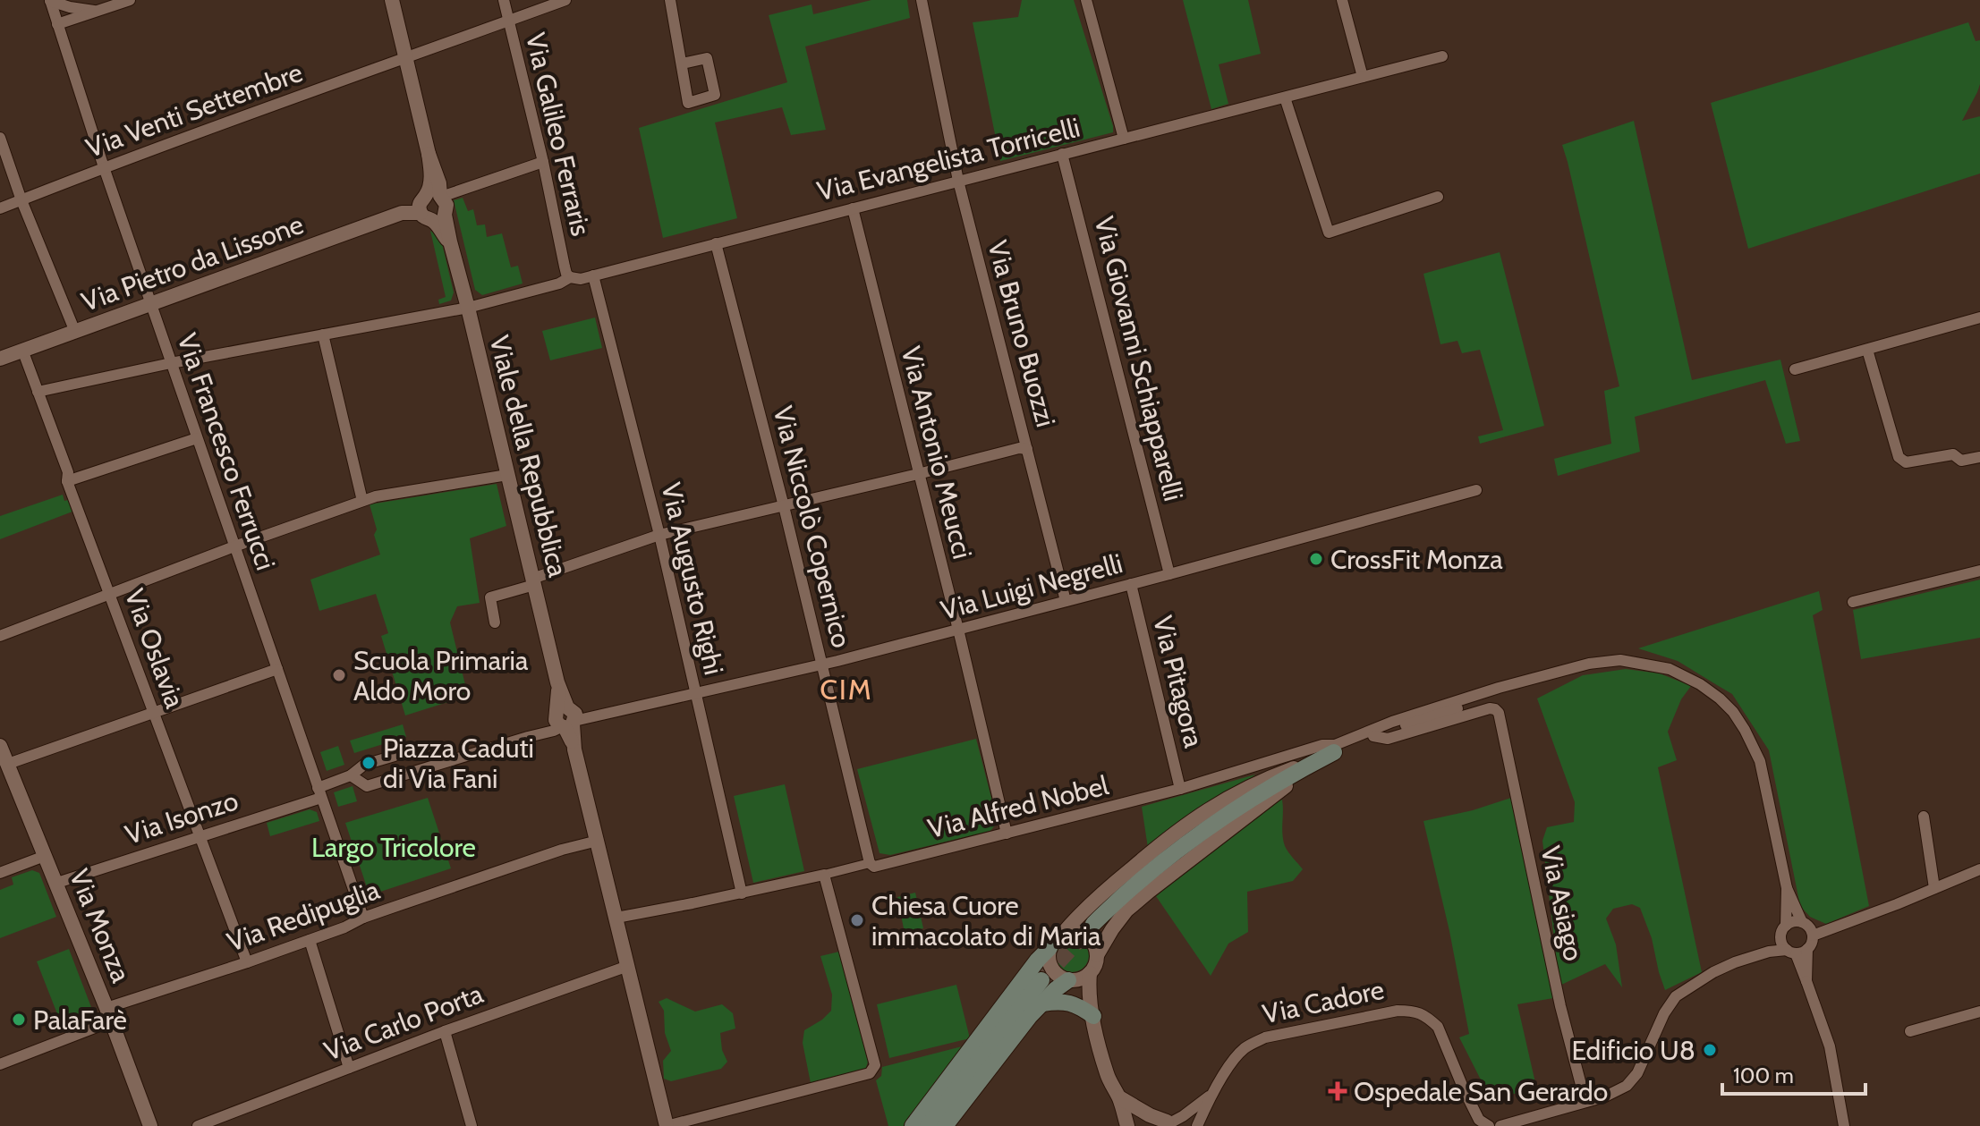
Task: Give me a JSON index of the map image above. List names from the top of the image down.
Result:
{
  "streets": {
    "street": [
      "Via Venti Settembre",
      "Via Galileo Ferraris",
      "Via Evangelista Torricelli",
      "Via Pietro da Lissone",
      "Via Bruno Buozzi",
      "Via Giovanni Schiapparelli",
      "Via Francesco Ferrucci",
      "Via Antonio Meucci",
      "Viale della Repubblica",
      "Via Niccolò Copernico",
      "Via Augusto Righi",
      "Via Luigi Negrelli",
      "Via Oslavia",
      "Via Pitagora",
      "Via Alfred Nobel",
      "Via Isonzo",
      "Via Asiago",
      "Via Redipuglia",
      "Via Monza",
      "Via Cadore",
      "Via Carlo Porta"
    ]
  },
  "crossings": [
    ["Via Venti Settembre", "Via Galileo Ferraris"],
    ["Via Venti Settembre", "Via Francesco Ferrucci"],
    ["Via Galileo Ferraris", "Via Evangelista Torricelli"],
    ["Via Evangelista Torricelli", "Via Bruno Buozzi"],
    ["Via Evangelista Torricelli", "Via Giovanni Schiapparelli"],
    ["Via Evangelista Torricelli", "Via Francesco Ferrucci"],
    ["Via Evangelista Torricelli", "Via Antonio Meucci"],
    ["Via Evangelista Torricelli", "Viale della Repubblica"],
    ["Via Evangelista Torricelli", "Via Niccolò Copernico"],
    ["Via Evangelista Torricelli", "Via Augusto Righi"],
    ["Via Evangelista Torricelli", "Via Oslavia"],
    ["Via Pietro da Lissone", "Via Francesco Ferrucci"],
    ["Via Pietro da Lissone", "Viale della Repubblica"],
    ["Via Pietro da Lissone", "Via Oslavia"],
    ["Via Bruno Buozzi", "Via Luigi Negrelli"],
    ["Via Giovanni Schiapparelli", "Via Luigi Negrelli"],
    ["Via Francesco Ferrucci", "Via Isonzo"],
    ["Via Francesco Ferrucci", "Via Redipuglia"],
    ["Via Antonio Meucci", "Via Luigi Negrelli"],
    ["Via Antonio Meucci", "Via Alfred Nobel"],
    ["Viale della Repubblica", "Via Luigi Negrelli"],
    ["Viale della Repubblica", "Via Alfred Nobel"],
    ["Viale della Repubblica", "Via Redipuglia"],
    ["Viale della Repubblica", "Via Carlo Porta"],
    ["Via Niccolò Copernico", "Via Luigi Negrelli"],
    ["Via Niccolò Copernico", "Via Alfred Nobel"],
    ["Via Augusto Righi", "Via Luigi Negrelli"],
    ["Via Augusto Righi", "Via Alfred Nobel"],
    ["Via Luigi Negrelli", "Via Pitagora"],
    ["Via Oslavia", "Via Isonzo"],
    ["Via Oslavia", "Via Redipuglia"],
    ["Via Pitagora", "Via Alfred Nobel"],
    ["Via Alfred Nobel", "Via Asiago"],
    ["Via Isonzo", "Via Monza"],
    ["Via Redipuglia", "Via Monza"]
  ],
  "districts": ["CIM"],
  "parks": ["Largo Tricolore"],
  "places": {
    "other": [
      "CrossFit Monza",
      "Scuola Primaria Aldo Moro",
      "Piazza Caduti di Via Fani",
      "Chiesa Cuore immacolato di Maria",
      "PalaFarè",
      "Edificio U8"
    ],
    "health": ["Ospedale San Gerardo"]
  },
  "scale_bar": "100 m"
}
